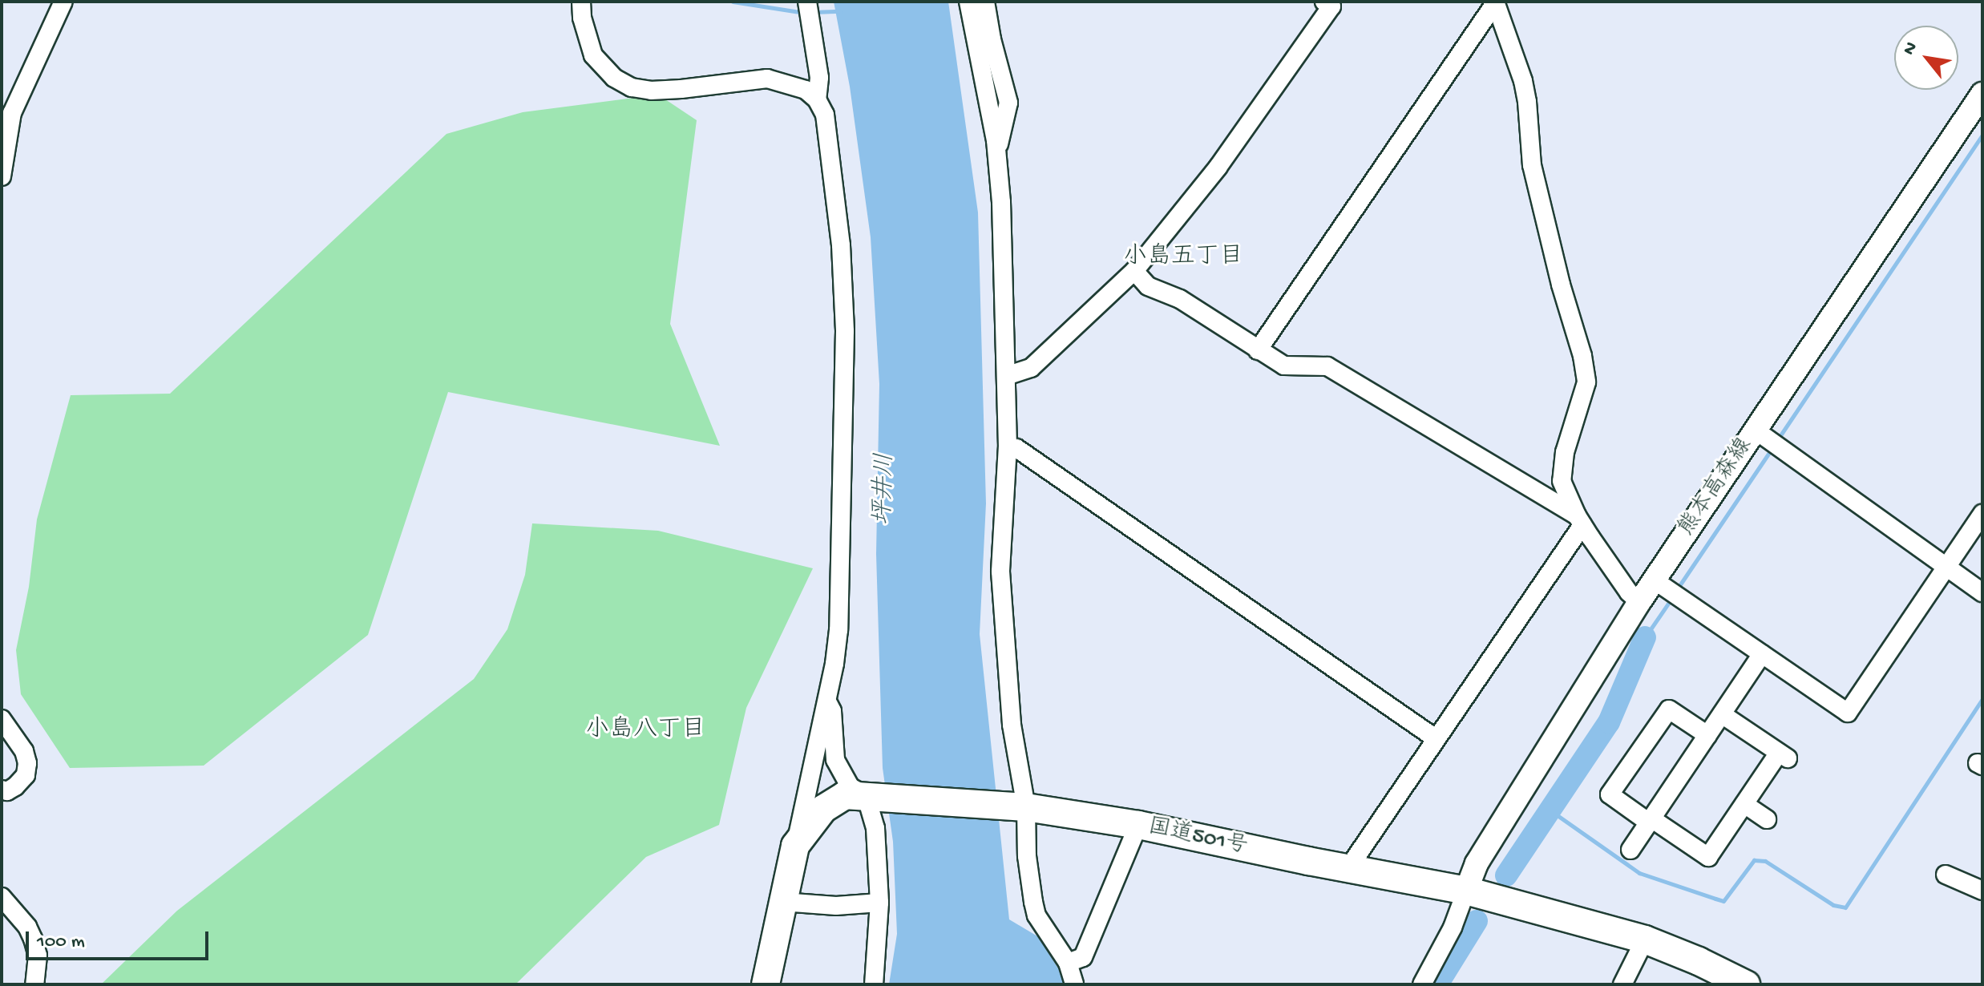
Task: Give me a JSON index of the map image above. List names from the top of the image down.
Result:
{
  "streets": {
    "highway": ["国道501号"],
    "main road": ["熊本高森線"]
  },
  "crossings": [
    ["熊本高森線", "国道501号"]
  ],
  "districts": ["小島五丁目", "小島八丁目"],
  "water": ["坪井川"],
  "scale_bar": "100 m",
  "north": "top left"
}
